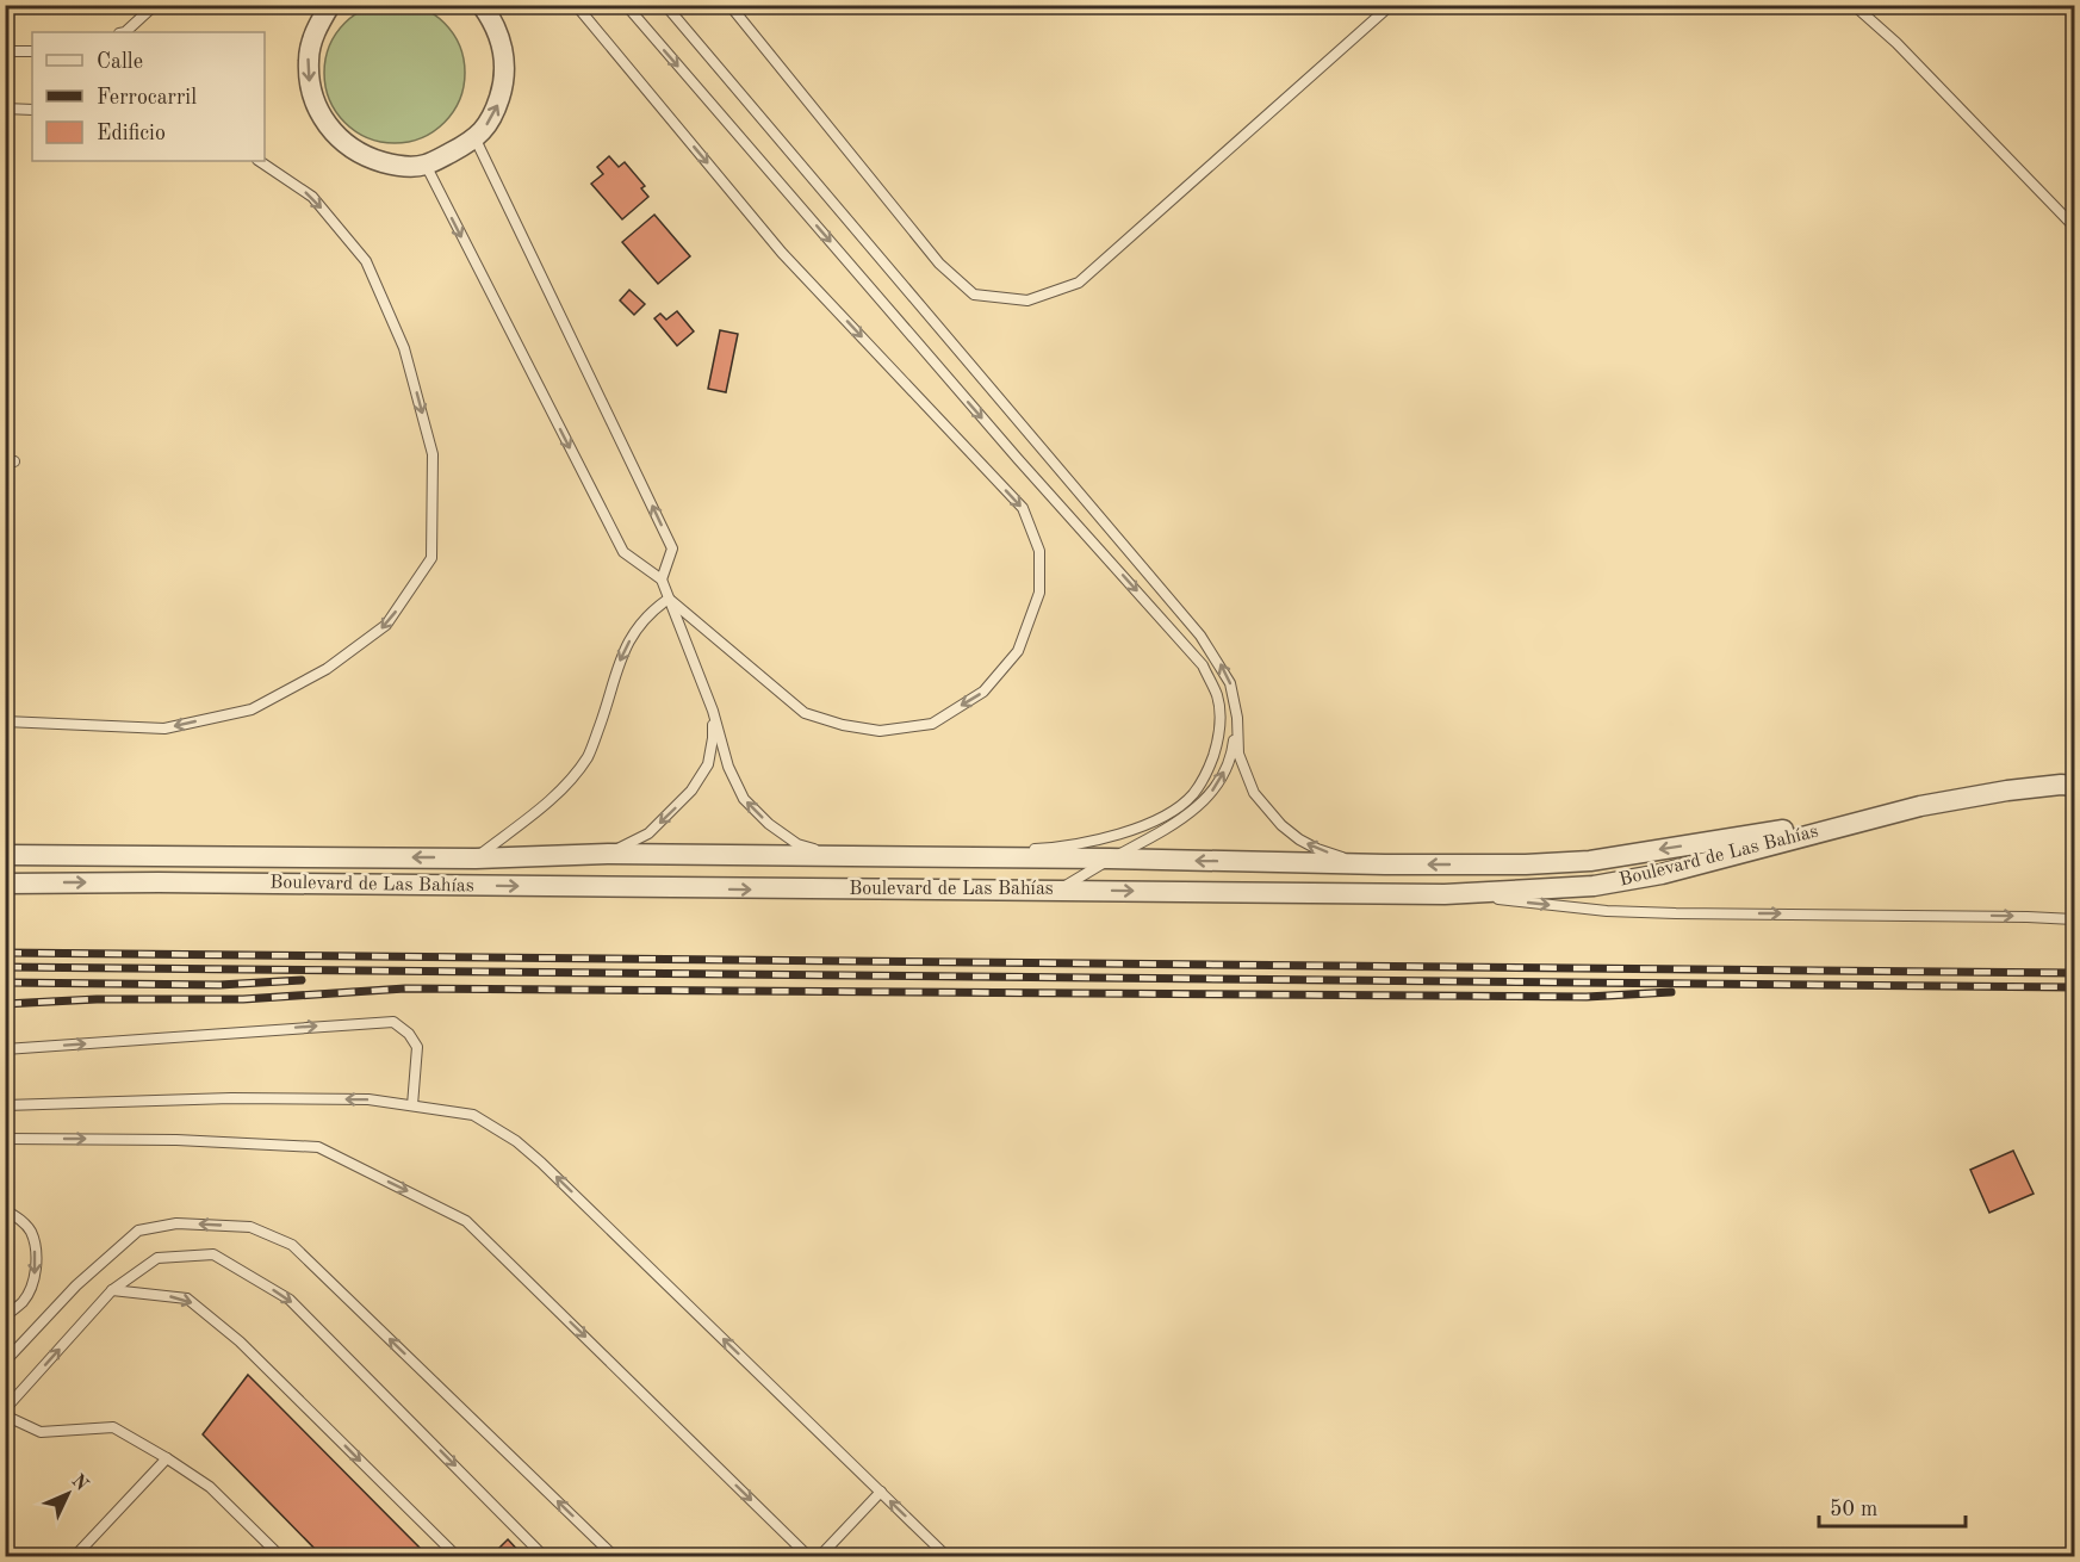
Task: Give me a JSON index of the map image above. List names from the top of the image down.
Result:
{
  "streets": {
    "street": ["Boulevard de Las Bahías"]
  },
  "legend": ["Calle", "Ferrocarril", "Edificio"],
  "scale_bar": "50 m",
  "north": "top right"
}
